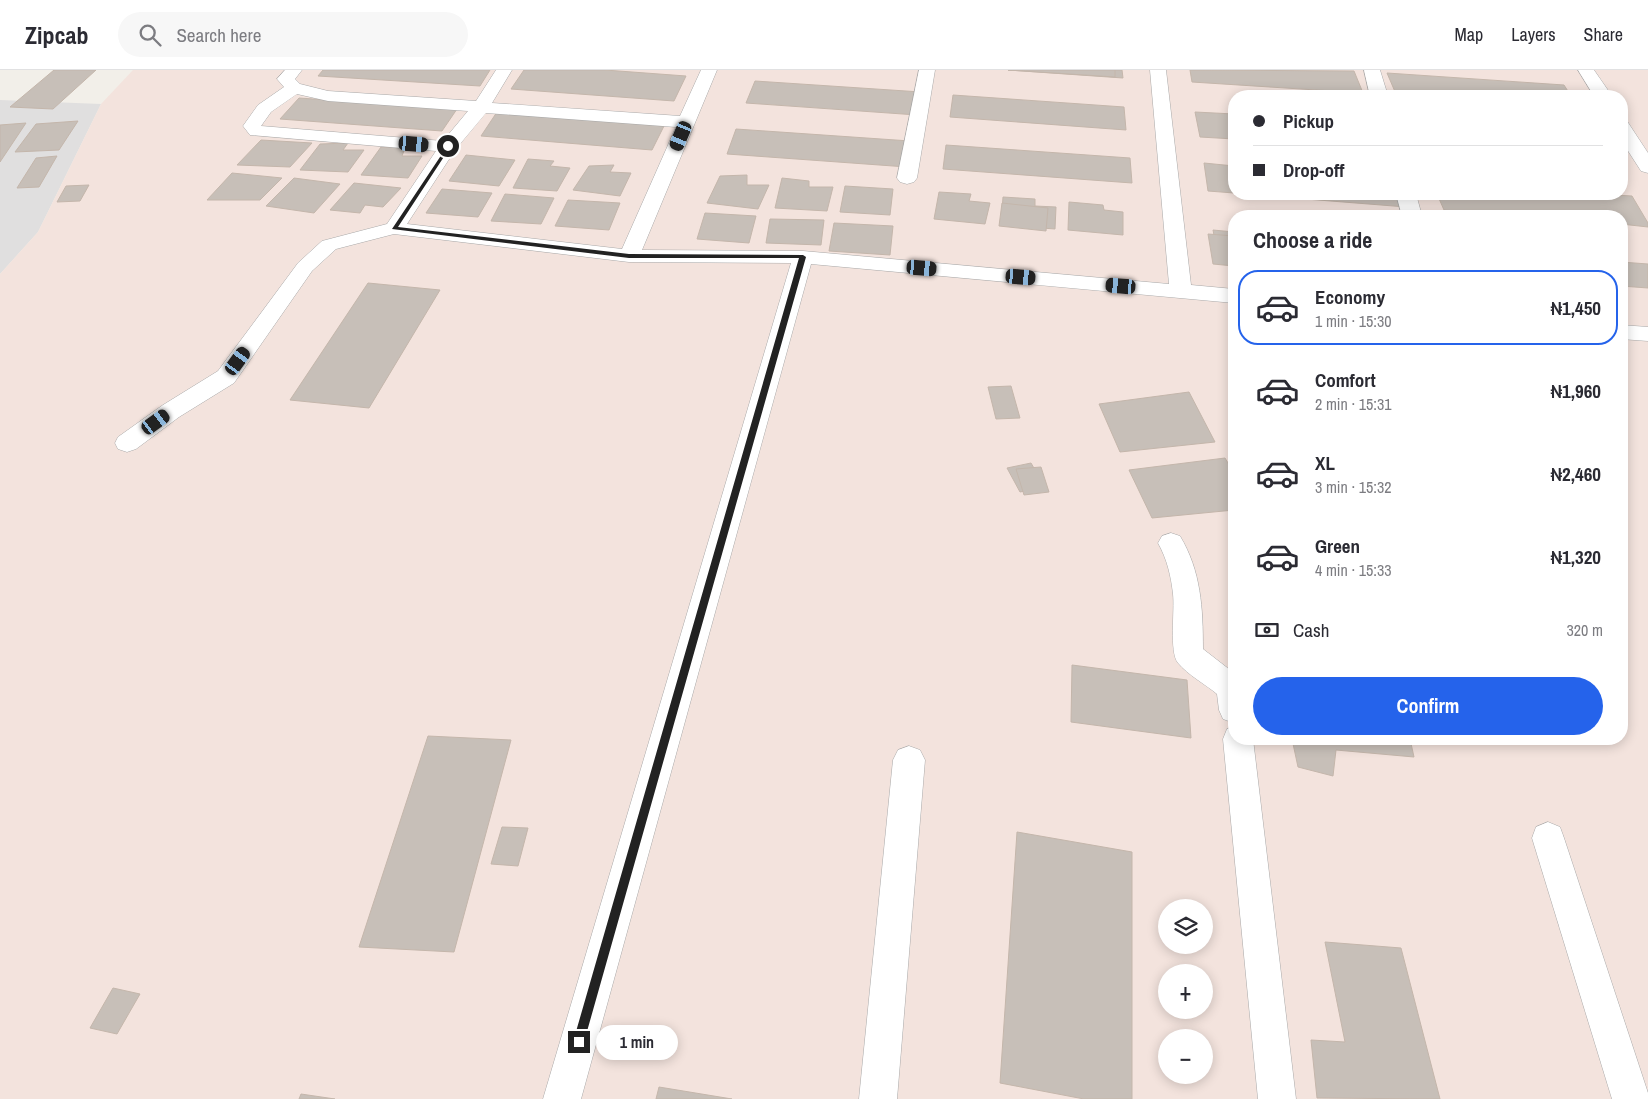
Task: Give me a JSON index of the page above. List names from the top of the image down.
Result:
{
  "page": {
    "header": "Zipcab",
    "search": "Search here",
    "nav": ["Map", "Layers", "Share"],
    "banner": ["Pickup", "Drop-off"],
    "heading": "Choose a ride",
    "list": [
      {
        "name": "Economy",
        "note": "1 min · 15:30",
        "value": "₦1,450"
      },
      {
        "name": "Comfort",
        "note": "2 min · 15:31",
        "value": "₦1,960"
      },
      {
        "name": "XL",
        "note": "3 min · 15:32",
        "value": "₦2,460"
      },
      {
        "name": "Green",
        "note": "4 min · 15:33",
        "value": "₦1,320"
      }
    ],
    "pay": ["Cash", "320 m"],
    "buttons": "Confirm",
    "map_buttons": ["+", "−"],
    "bubble": "1 min"
  }
}
